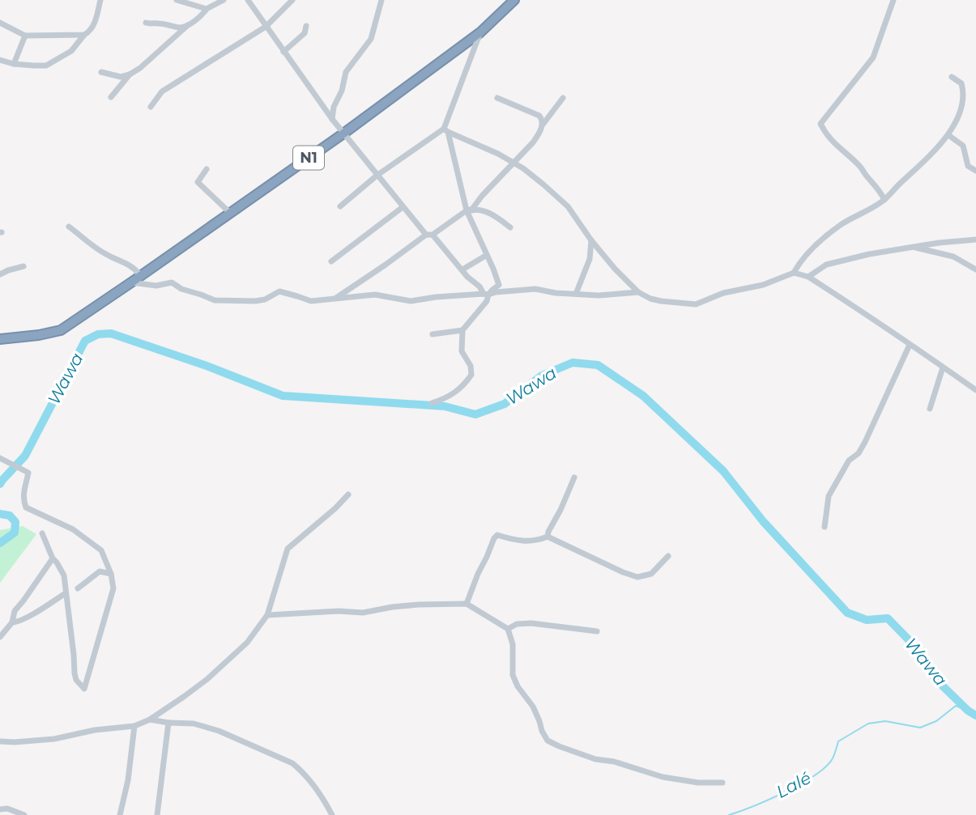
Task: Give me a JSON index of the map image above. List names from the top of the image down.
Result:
{
  "streets": {
    "highway": ["N1"]
  },
  "water": ["Wawa", "Lalé"]
}
